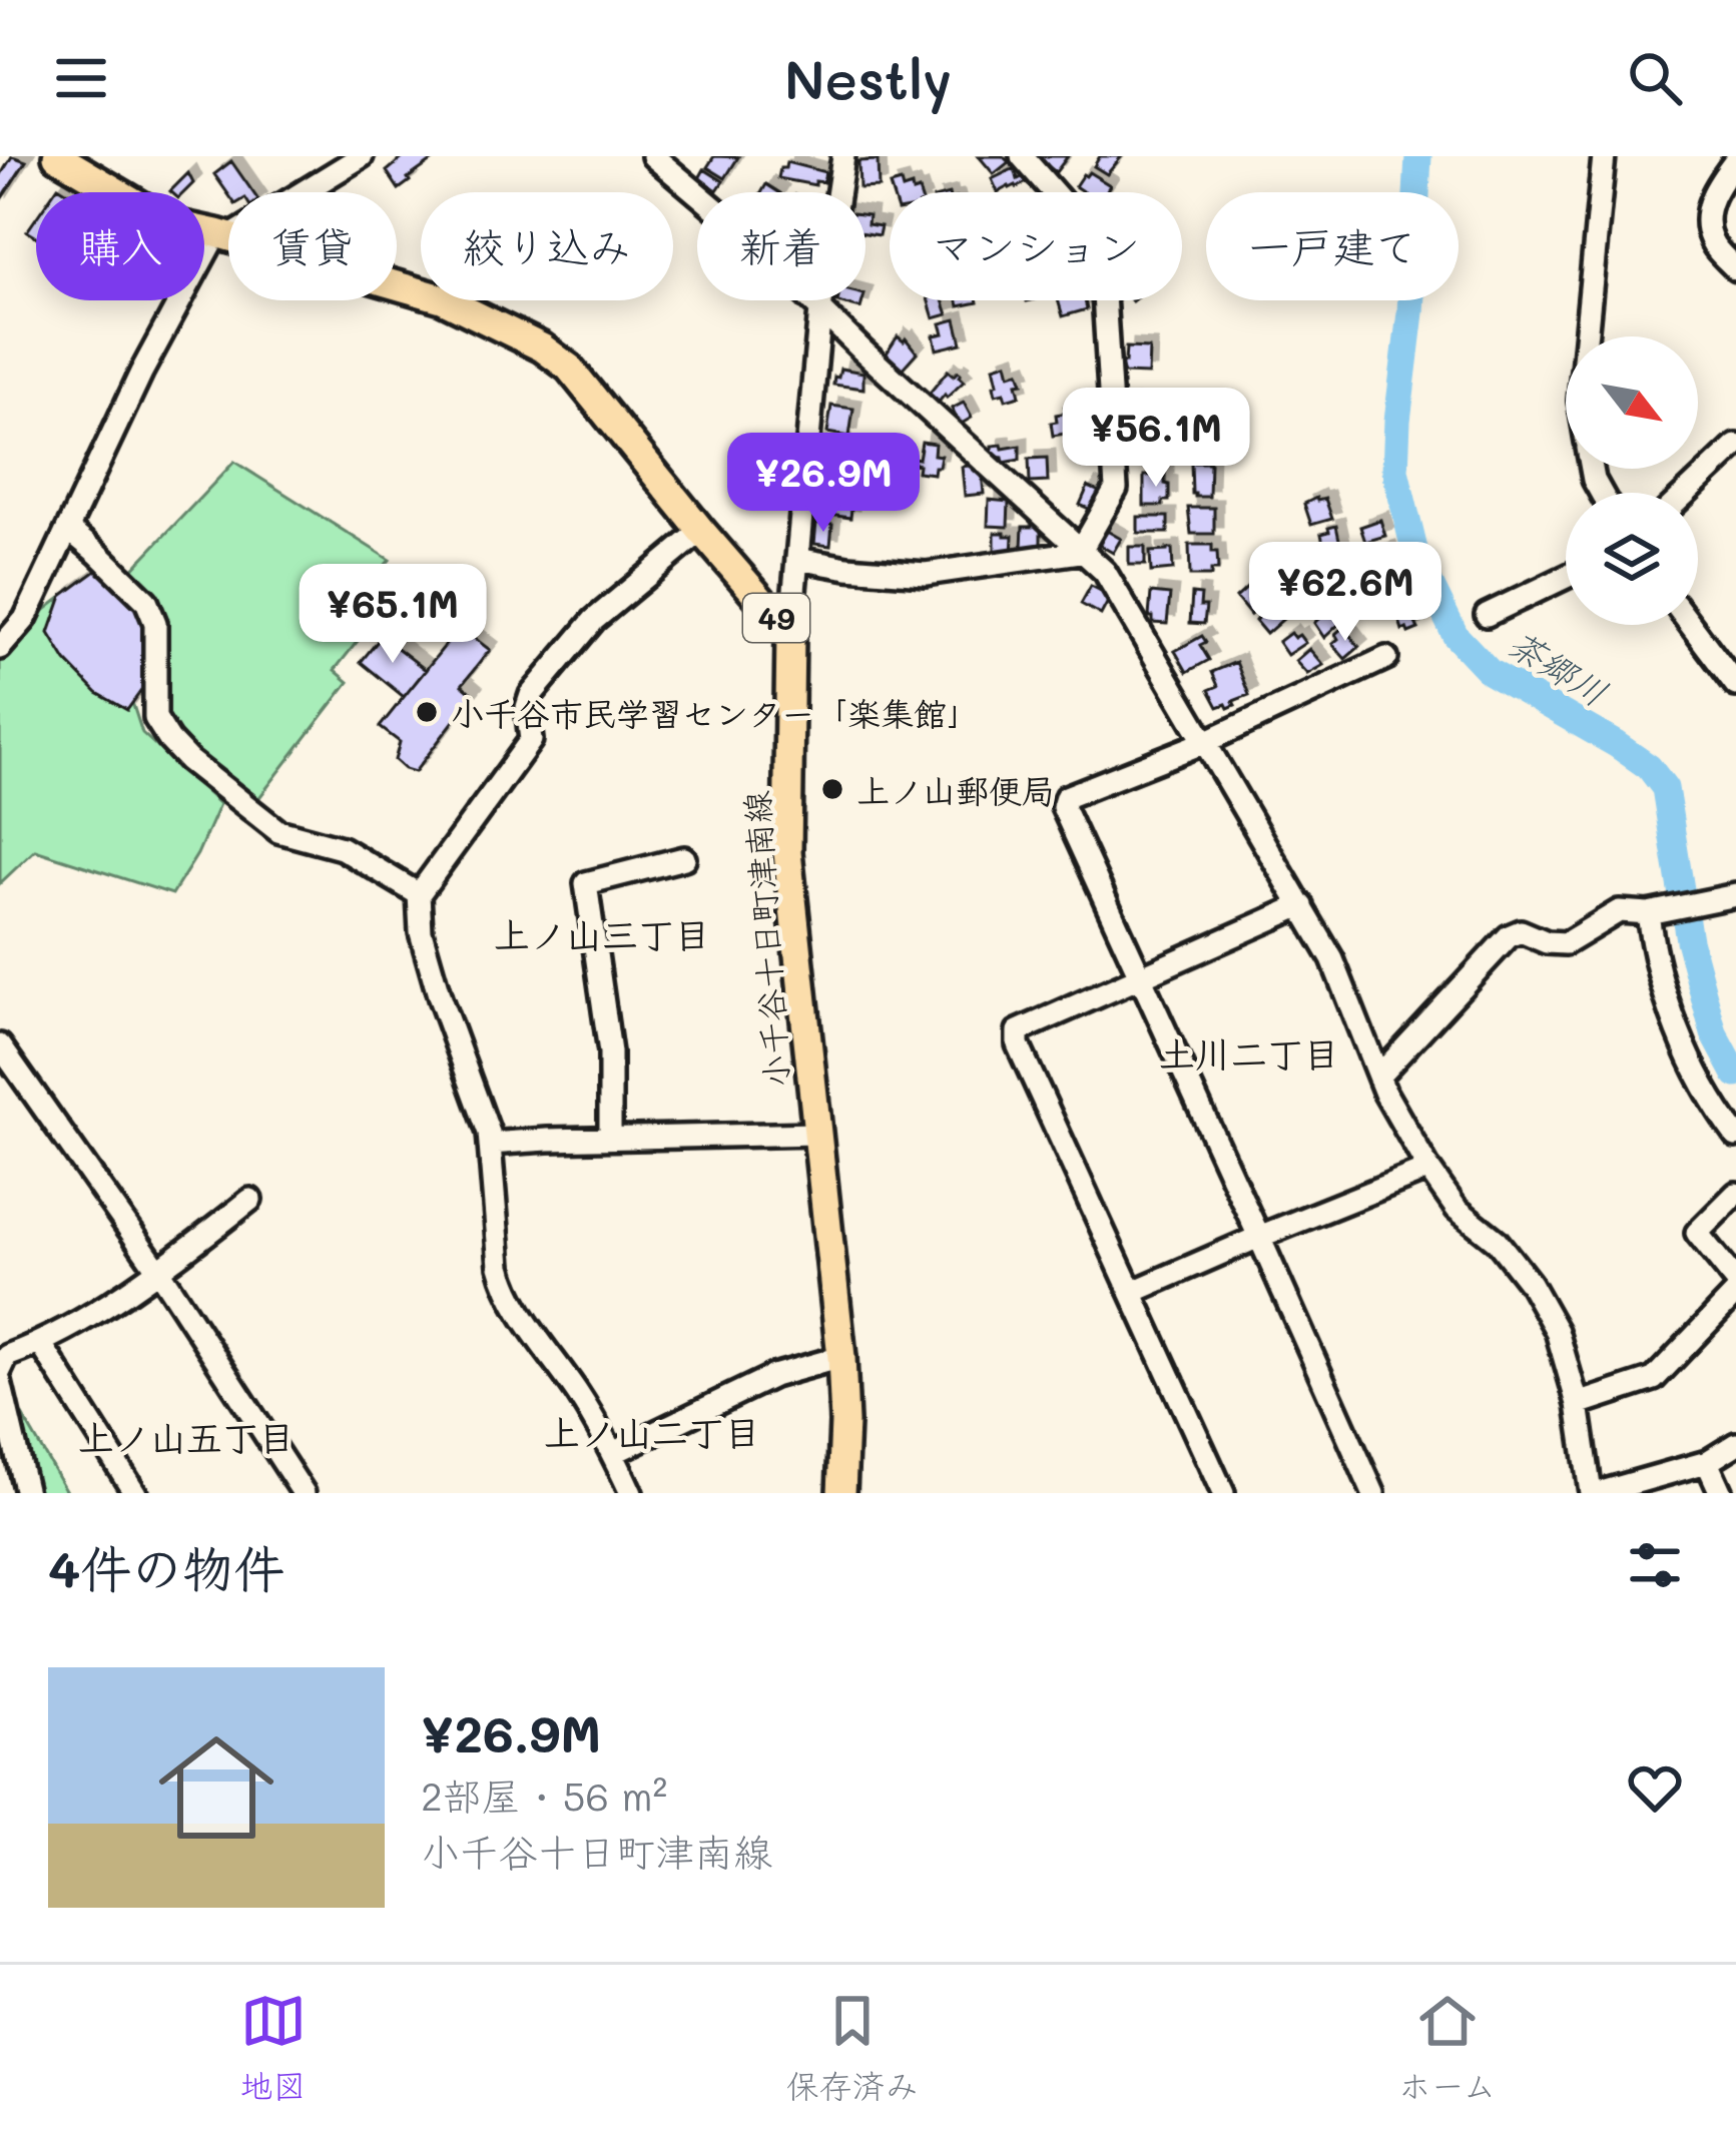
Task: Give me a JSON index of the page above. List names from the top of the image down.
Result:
{
  "streets": {
    "main road": ["49", "小千谷十日町津南線"]
  },
  "crossings": [
    ["49", "小千谷十日町津南線"]
  ],
  "districts": [
    "上ノ山三丁目",
    "土川二丁目",
    "上ノ山二丁目",
    "上ノ山五丁目"
  ],
  "water": ["茶郷川"],
  "places": ["小千谷市民学習センター「楽集館」", "上ノ山郵便局"],
  "north": "bottom right",
  "page": {
    "header": "Nestly",
    "chip": [
      "購入",
      "賃貸",
      "絞り込み",
      "新着",
      "マンション",
      "一戸建て"
    ],
    "price": [
      "¥56.1M",
      "¥26.9M",
      "¥62.6M",
      "¥65.1M"
    ],
    "heading": "4件の物件",
    "list": [
      {
        "name": "¥26.9M",
        "note": "2部屋 · 56 m² · 小千谷十日町津南線"
      }
    ],
    "tabs": ["地図", "保存済み", "ホーム"]
  }
}
